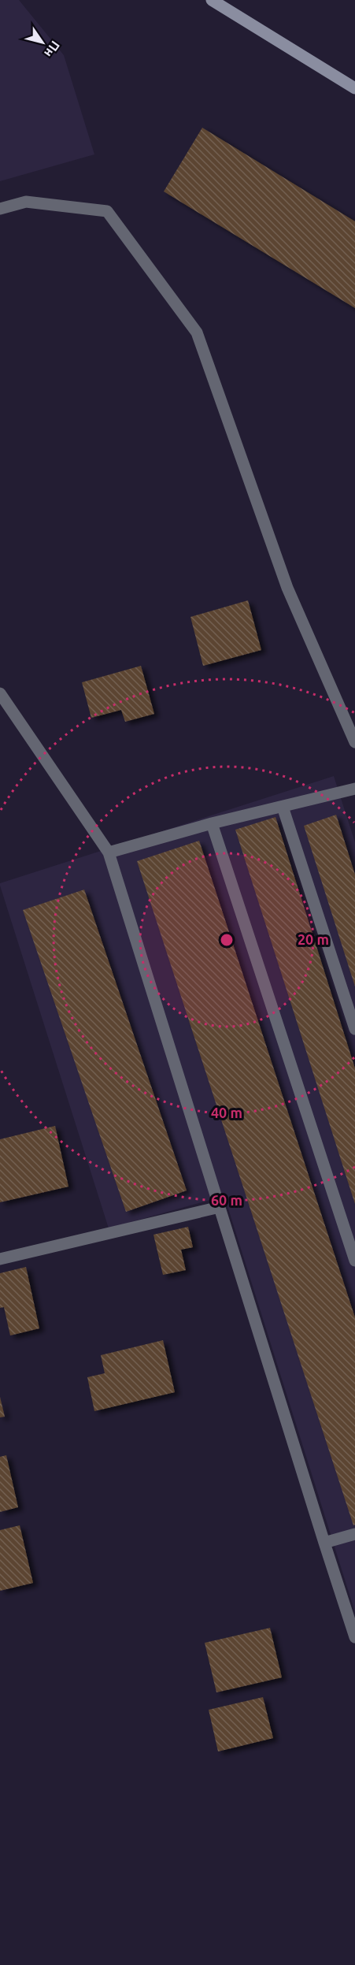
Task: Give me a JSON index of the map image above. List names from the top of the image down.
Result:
{
  "north": "bottom right",
  "rings": ["20 m", "40 m", "60 m"]
}
